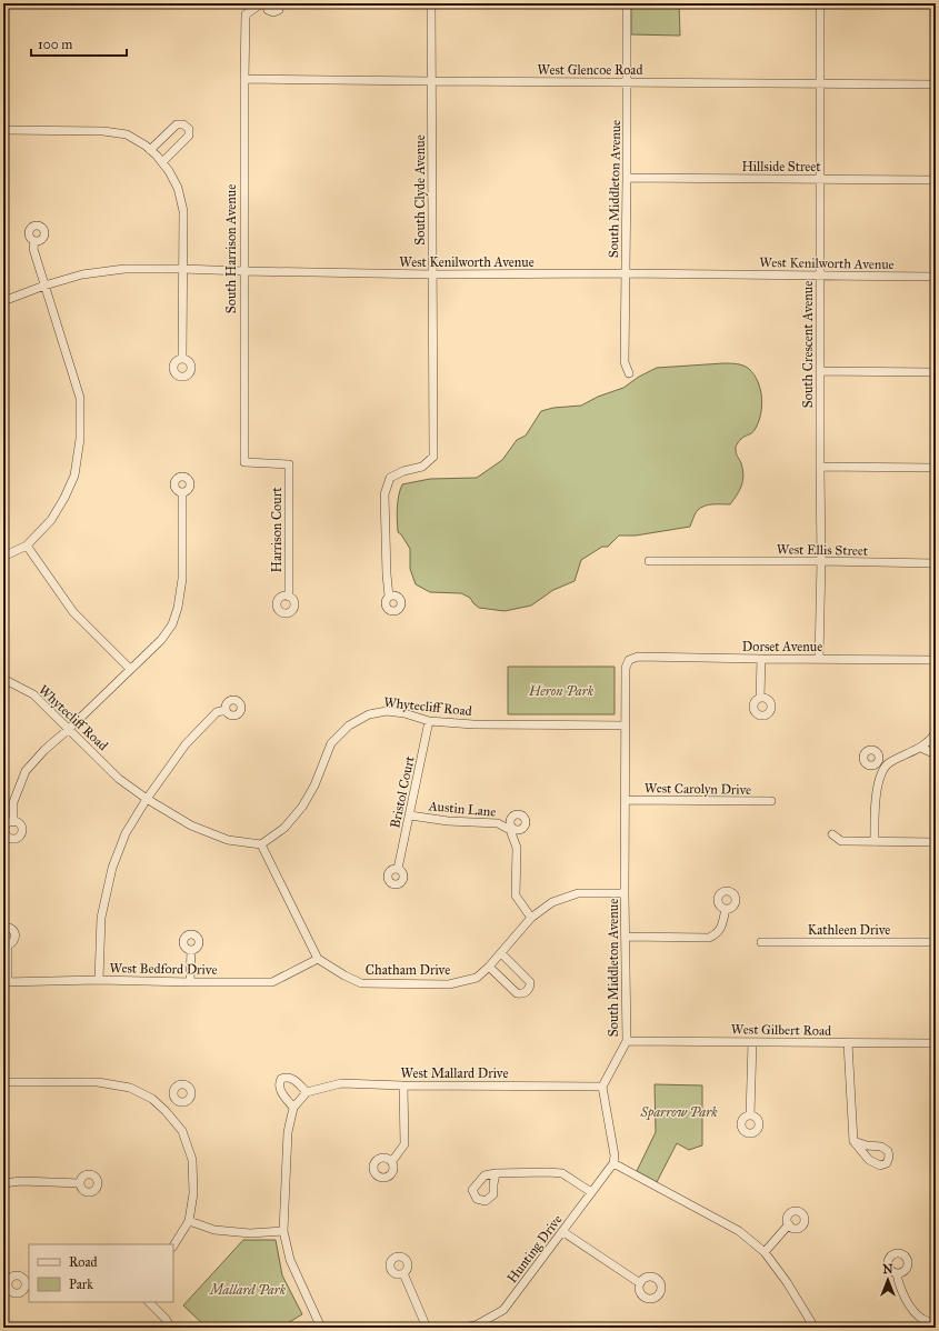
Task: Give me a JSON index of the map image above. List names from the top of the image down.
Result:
{
  "streets": {
    "street": [
      "West Glencoe Road",
      "Hillside Street",
      "South Middleton Avenue",
      "South Clyde Avenue",
      "South Harrison Avenue",
      "West Kenilworth Avenue",
      "South Crescent Avenue",
      "Harrison Court",
      "West Ellis Street",
      "Dorset Avenue",
      "Whytecliff Road",
      "West Carolyn Drive",
      "Bristol Court",
      "Austin Lane",
      "Kathleen Drive",
      "West Bedford Drive",
      "Chatham Drive",
      "West Gilbert Road",
      "West Mallard Drive",
      "Hunting Drive"
    ]
  },
  "crossings": [
    ["West Glencoe Road", "South Middleton Avenue"],
    ["West Glencoe Road", "South Clyde Avenue"],
    ["West Glencoe Road", "South Harrison Avenue"],
    ["West Glencoe Road", "South Crescent Avenue"],
    ["Hillside Street", "South Middleton Avenue"],
    ["Hillside Street", "South Crescent Avenue"],
    ["South Middleton Avenue", "West Kenilworth Avenue"],
    ["South Middleton Avenue", "Dorset Avenue"],
    ["South Middleton Avenue", "Whytecliff Road"],
    ["South Middleton Avenue", "West Carolyn Drive"],
    ["South Middleton Avenue", "Chatham Drive"],
    ["South Middleton Avenue", "West Gilbert Road"],
    ["South Middleton Avenue", "West Mallard Drive"],
    ["South Clyde Avenue", "West Kenilworth Avenue"],
    ["South Harrison Avenue", "West Kenilworth Avenue"],
    ["South Harrison Avenue", "Harrison Court"],
    ["West Kenilworth Avenue", "South Crescent Avenue"],
    ["South Crescent Avenue", "West Ellis Street"],
    ["South Crescent Avenue", "Dorset Avenue"],
    ["Whytecliff Road", "Bristol Court"],
    ["Bristol Court", "Austin Lane"],
    ["Austin Lane", "Chatham Drive"],
    ["West Bedford Drive", "Chatham Drive"]
  ],
  "parks": ["Heron Park", "Sparrow Park", "Mallard Park"],
  "legend": ["Road", "Park"],
  "scale_bar": "100 m",
  "north": "top"
}
